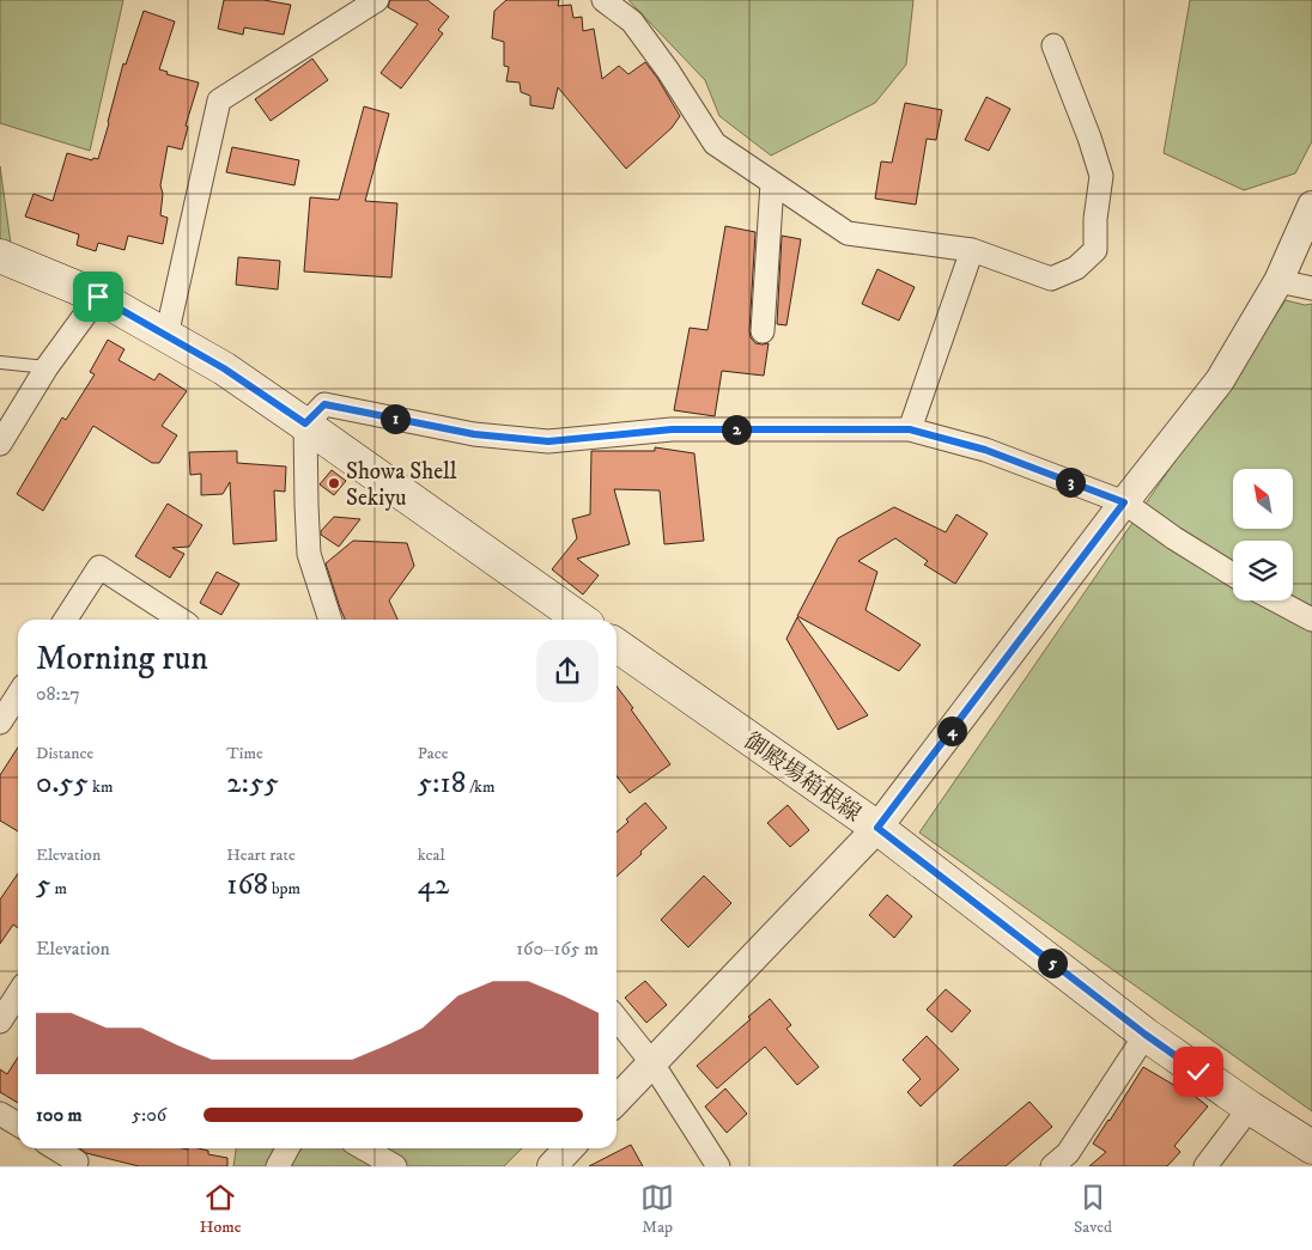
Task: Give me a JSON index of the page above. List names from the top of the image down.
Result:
{
  "streets": {
    "main road": ["御殿場箱根線"]
  },
  "places": ["Showa Shell Sekiyu"],
  "north": "top left",
  "page": {
    "pins": [
      "1",
      "2",
      "3",
      "4",
      "5"
    ],
    "heading": ["Morning run", "08:27"],
    "stats": [
      ["Distance", "0.55 km"],
      ["Time", "2:55"],
      ["Pace", "5:18 /km"],
      ["Elevation", "5 m"],
      ["Heart rate", "168 bpm"],
      ["kcal", "42"]
    ],
    "chart": ["Elevation", "160–165 m"],
    "list": [
      {
        "name": "100 m",
        "note": "5:06"
      }
    ],
    "tabs": ["Home", "Map", "Saved"]
  }
}
